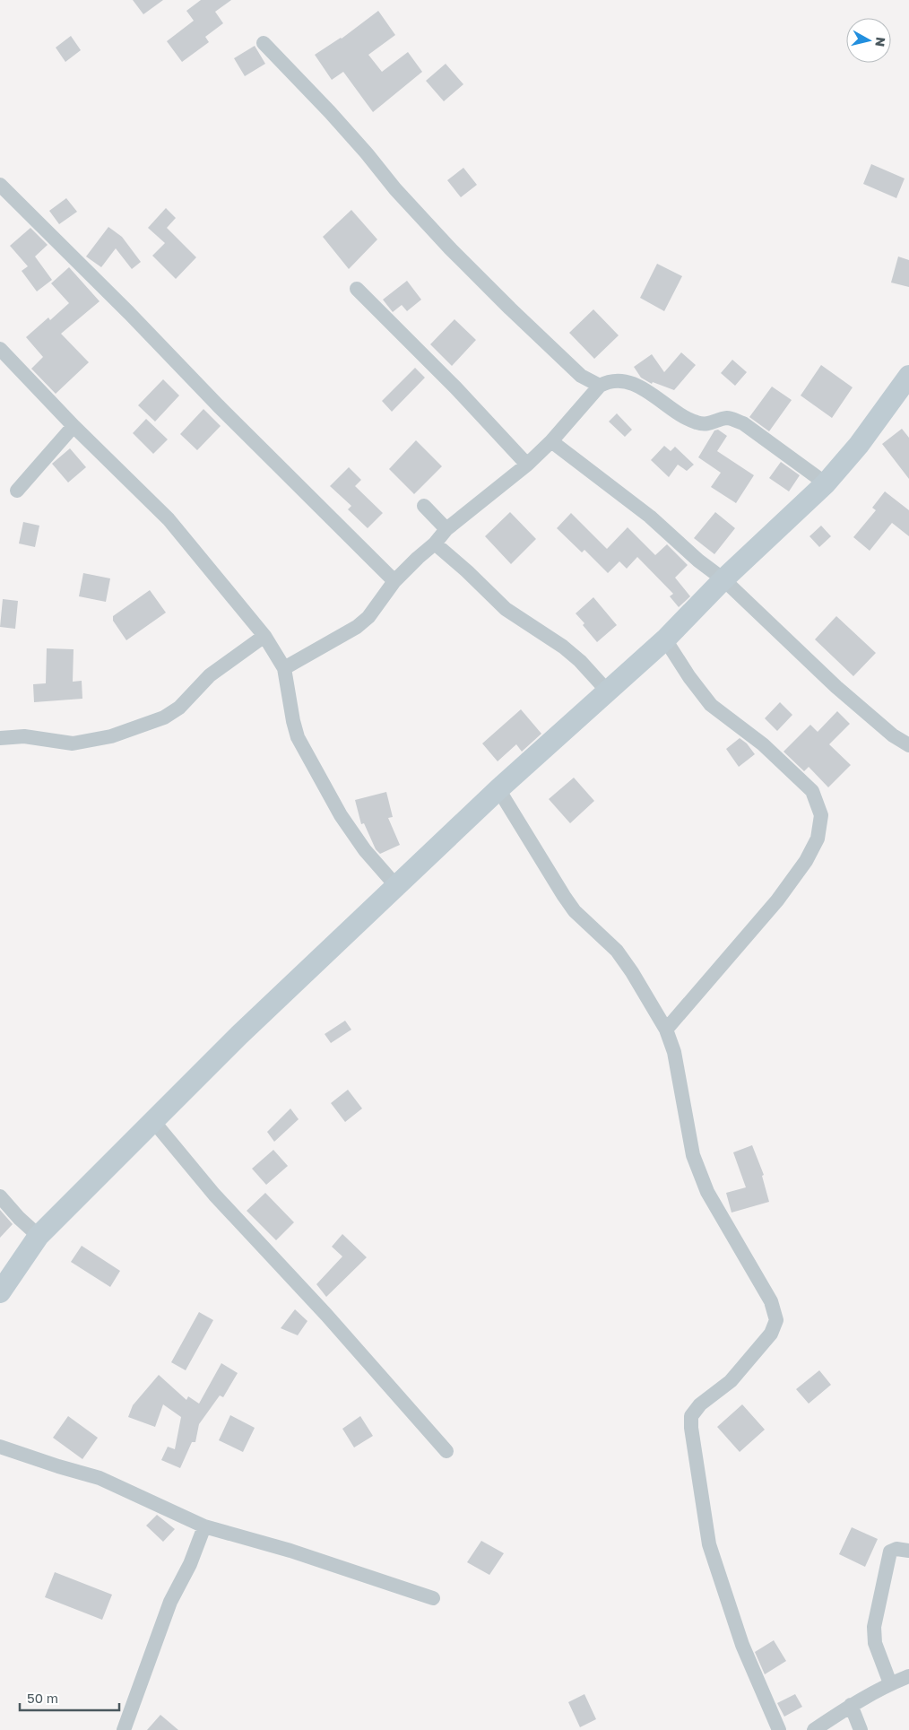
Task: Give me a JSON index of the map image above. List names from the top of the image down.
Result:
{
  "scale_bar": "50 m",
  "north": "right"
}
